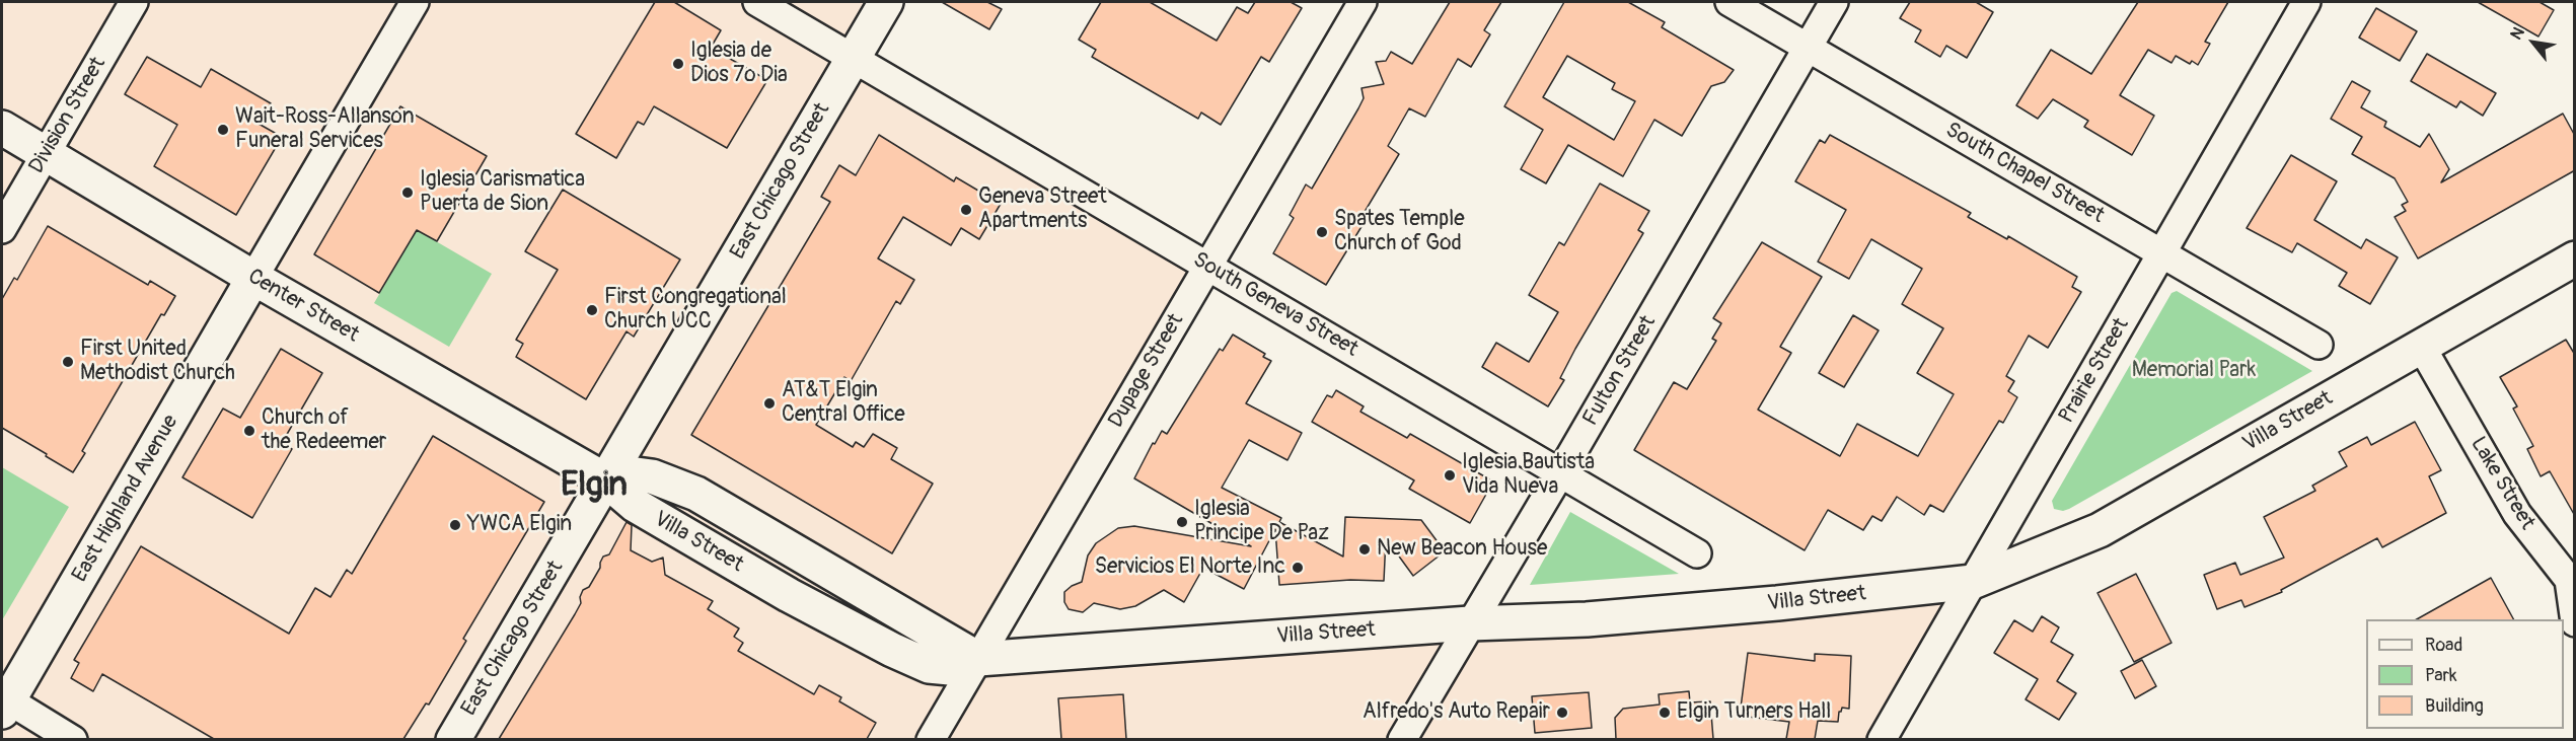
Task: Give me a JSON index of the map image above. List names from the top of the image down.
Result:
{
  "streets": {
    "main road": [
      "East Chicago Street",
      "Center Street",
      "Villa Street",
      "East Highland Avenue"
    ],
    "street": [
      "Division Street",
      "South Chapel Street",
      "South Geneva Street",
      "Dupage Street",
      "Fulton Street",
      "Prairie Street",
      "Lake Street"
    ]
  },
  "crossings": [
    ["Division Street", "Center Street"],
    ["South Chapel Street", "Fulton Street"],
    ["South Chapel Street", "Prairie Street"],
    ["East Chicago Street", "South Geneva Street"],
    ["East Chicago Street", "Center Street"],
    ["East Chicago Street", "Villa Street"],
    ["South Geneva Street", "Dupage Street"],
    ["South Geneva Street", "Fulton Street"],
    ["Center Street", "Villa Street"],
    ["Center Street", "East Highland Avenue"],
    ["Dupage Street", "Villa Street"],
    ["Fulton Street", "Villa Street"],
    ["Prairie Street", "Villa Street"],
    ["Villa Street", "Lake Street"]
  ],
  "districts": ["Elgin"],
  "parks": ["Memorial Park"],
  "places": [
    "Iglesia de Dios 7o Dia",
    "Wait-Ross-Allanson Funeral Services",
    "Iglesia Carismatica Puerta de Sion",
    "Geneva Street Apartments",
    "Spates Temple Church of God",
    "First Congregational Church UCC",
    "First United Methodist Church",
    "AT&T Elgin Central Office",
    "Church of the Redeemer",
    "Iglesia Bautista Vida Nueva",
    "Iglesia Principe De Paz",
    "YWCA Elgin",
    "New Beacon House",
    "Servicios El Norte Inc",
    "Alfredo's Auto Repair",
    "Elgin Turners Hall"
  ],
  "legend": ["Road", "Park", "Building"],
  "north": "top left"
}
